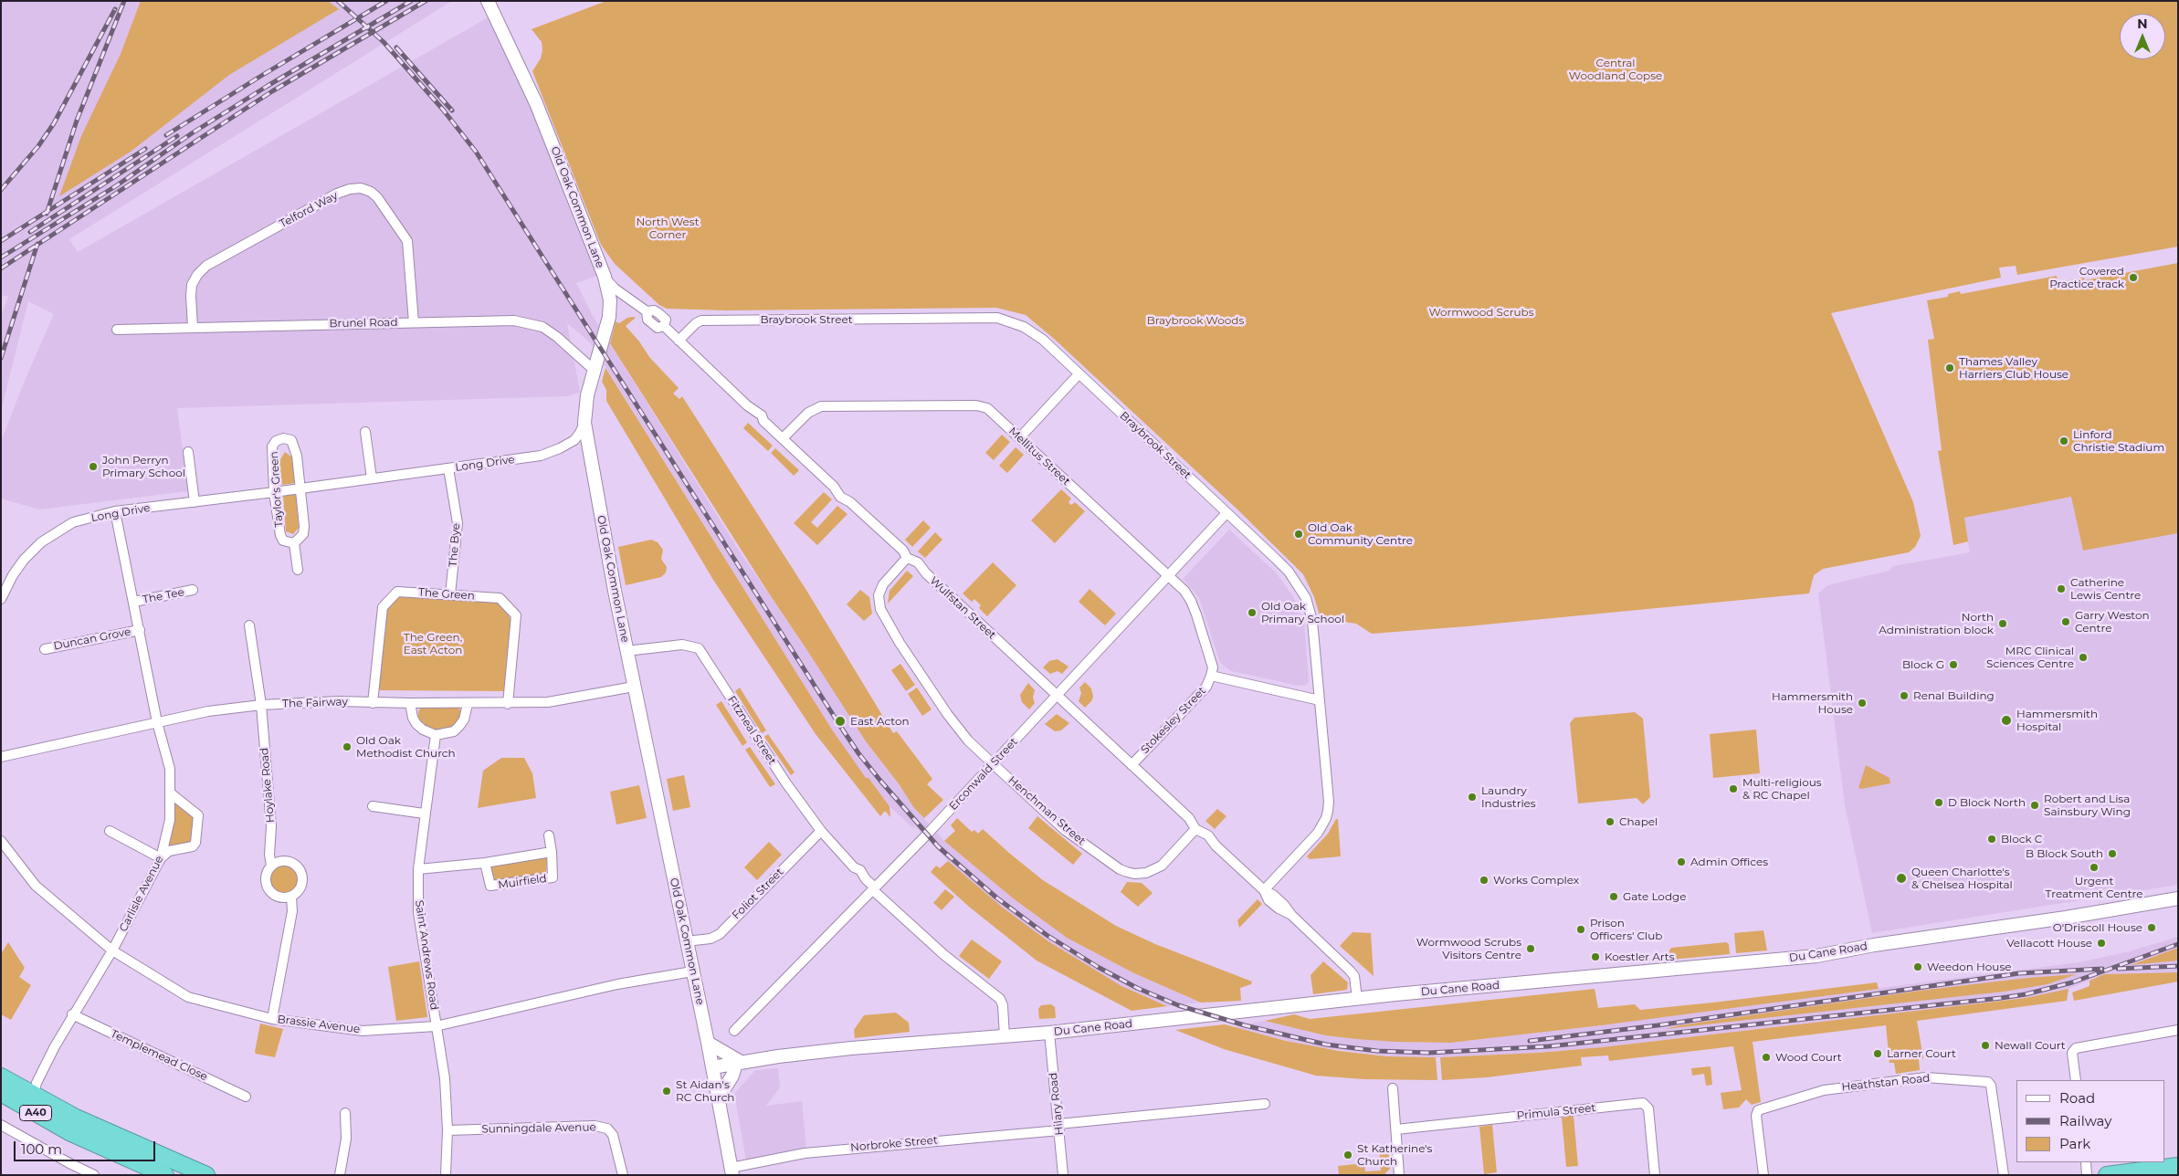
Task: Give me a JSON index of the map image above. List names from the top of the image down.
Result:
{
  "streets": {
    "highway": ["A40"],
    "street": [
      "Old Oak Common Lane",
      "Telford Way",
      "Braybrook Street",
      "Brunel Road",
      "Mellitus Street",
      "Long Drive",
      "Taylor's Green",
      "The Bye",
      "The Green",
      "The Tee",
      "Wulfstan Street",
      "Duncan Grove",
      "The Fairway",
      "Stokesley Street",
      "Fitzneal Street",
      "Erconwald Street",
      "Hoylake Road",
      "Henchman Street",
      "Muirfield",
      "Carlisle Avenue",
      "Foliot Street",
      "Du Cane Road",
      "Saint Andrews Road",
      "Brassie Avenue",
      "Templemead Close",
      "Heathstan Road",
      "Hilary Road",
      "Primula Street",
      "Sunningdale Avenue",
      "Norbroke Street"
    ]
  },
  "crossings": [
    ["Old Oak Common Lane", "Brunel Road"],
    ["Old Oak Common Lane", "Long Drive"],
    ["Old Oak Common Lane", "Wulfstan Street"],
    ["Old Oak Common Lane", "The Fairway"],
    ["Old Oak Common Lane", "Fitzneal Street"],
    ["Old Oak Common Lane", "Foliot Street"],
    ["Old Oak Common Lane", "Du Cane Road"],
    ["Old Oak Common Lane", "Brassie Avenue"],
    ["Old Oak Common Lane", "Norbroke Street"],
    ["Telford Way", "Brunel Road"],
    ["Braybrook Street", "Wulfstan Street"],
    ["Braybrook Street", "Stokesley Street"],
    ["Braybrook Street", "Erconwald Street"],
    ["Mellitus Street", "Wulfstan Street"],
    ["Mellitus Street", "Stokesley Street"],
    ["Mellitus Street", "Erconwald Street"],
    ["Long Drive", "Taylor's Green"],
    ["Long Drive", "The Bye"],
    ["Long Drive", "Carlisle Avenue"],
    ["The Bye", "The Green"],
    ["The Green", "The Fairway"],
    ["The Tee", "Carlisle Avenue"],
    ["Wulfstan Street", "Stokesley Street"],
    ["Wulfstan Street", "Erconwald Street"],
    ["Wulfstan Street", "Henchman Street"],
    ["Wulfstan Street", "Du Cane Road"],
    ["Duncan Grove", "Carlisle Avenue"],
    ["The Fairway", "Hoylake Road"],
    ["The Fairway", "Carlisle Avenue"],
    ["Fitzneal Street", "Erconwald Street"],
    ["Fitzneal Street", "Foliot Street"],
    ["Erconwald Street", "Henchman Street"],
    ["Carlisle Avenue", "Brassie Avenue"],
    ["Carlisle Avenue", "Templemead Close"],
    ["Carlisle Avenue", "A40"],
    ["Du Cane Road", "Hilary Road"],
    ["Saint Andrews Road", "Brassie Avenue"],
    ["Saint Andrews Road", "Sunningdale Avenue"],
    ["Hilary Road", "Norbroke Street"]
  ],
  "parks": [
    "Central Woodland Copse",
    "North West Corner",
    "Wormwood Scrubs",
    "Braybrook Woods",
    "The Green, East Acton"
  ],
  "places": [
    "Covered Practice track",
    "Thames Valley Harriers Club House",
    "Linford Christie Stadium",
    "John Perryn Primary School",
    "Old Oak Community Centre",
    "Catherine Lewis Centre",
    "Old Oak Primary School",
    "Garry Weston Centre",
    "North Administration block",
    "MRC Clinical Sciences Centre",
    "Block G",
    "Renal Building",
    "Hammersmith House",
    "Hammersmith Hospital",
    "East Acton",
    "Old Oak Methodist Church",
    "Multi-religious & RC Chapel",
    "Laundry Industries",
    "D Block North",
    "Robert and Lisa Sainsbury Wing",
    "Chapel",
    "Block C",
    "B Block South",
    "Admin Offices",
    "Urgent Treatment Centre",
    "Queen Charlotte's & Chelsea Hospital",
    "Works Complex",
    "Gate Lodge",
    "O'Driscoll House",
    "Prison Officers' Club",
    "Vellacott House",
    "Wormwood Scrubs Visitors Centre",
    "Koestler Arts",
    "Weedon House",
    "Newall Court",
    "Larner Court",
    "Wood Court",
    "St Aidan's RC Church",
    "St Katherine's Church"
  ],
  "legend": ["Road", "Railway", "Park"],
  "scale_bar": "100 m",
  "north": "top"
}
